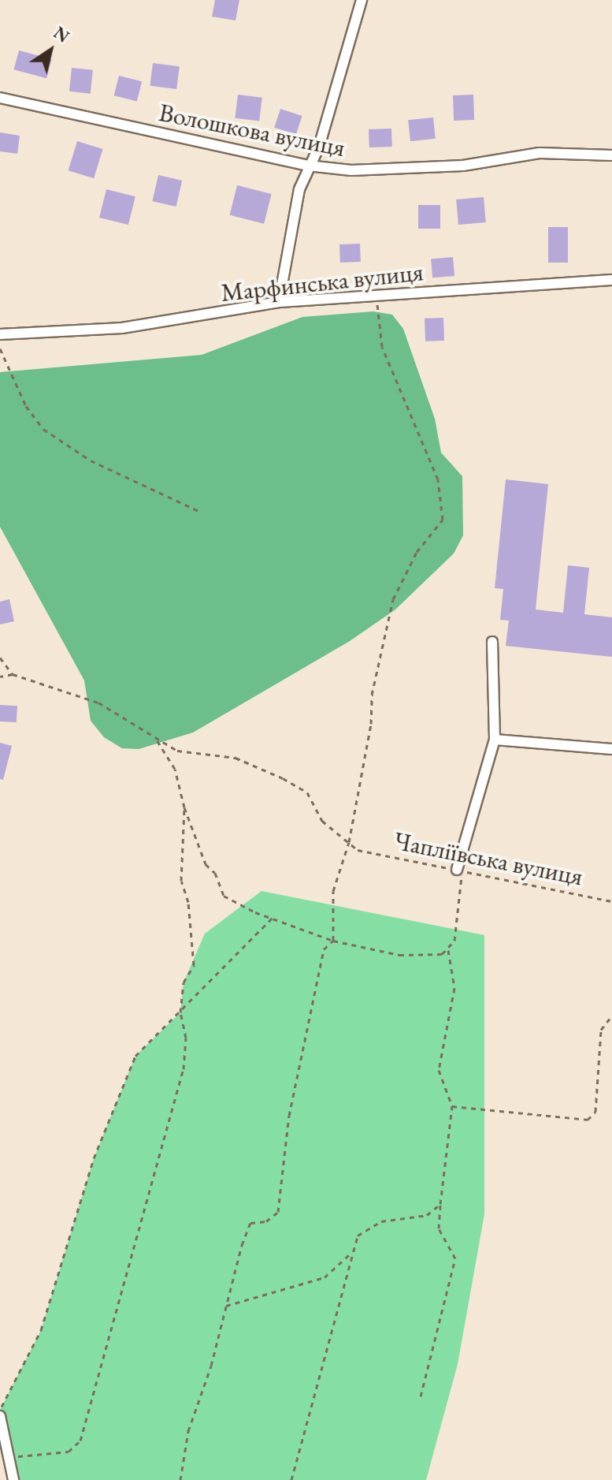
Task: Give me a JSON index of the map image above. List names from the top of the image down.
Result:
{
  "streets": {
    "street": ["Волошкова вулиця", "Марфинська вулиця"],
    "path": ["Чапліївська вулиця"]
  },
  "north": "top right"
}
